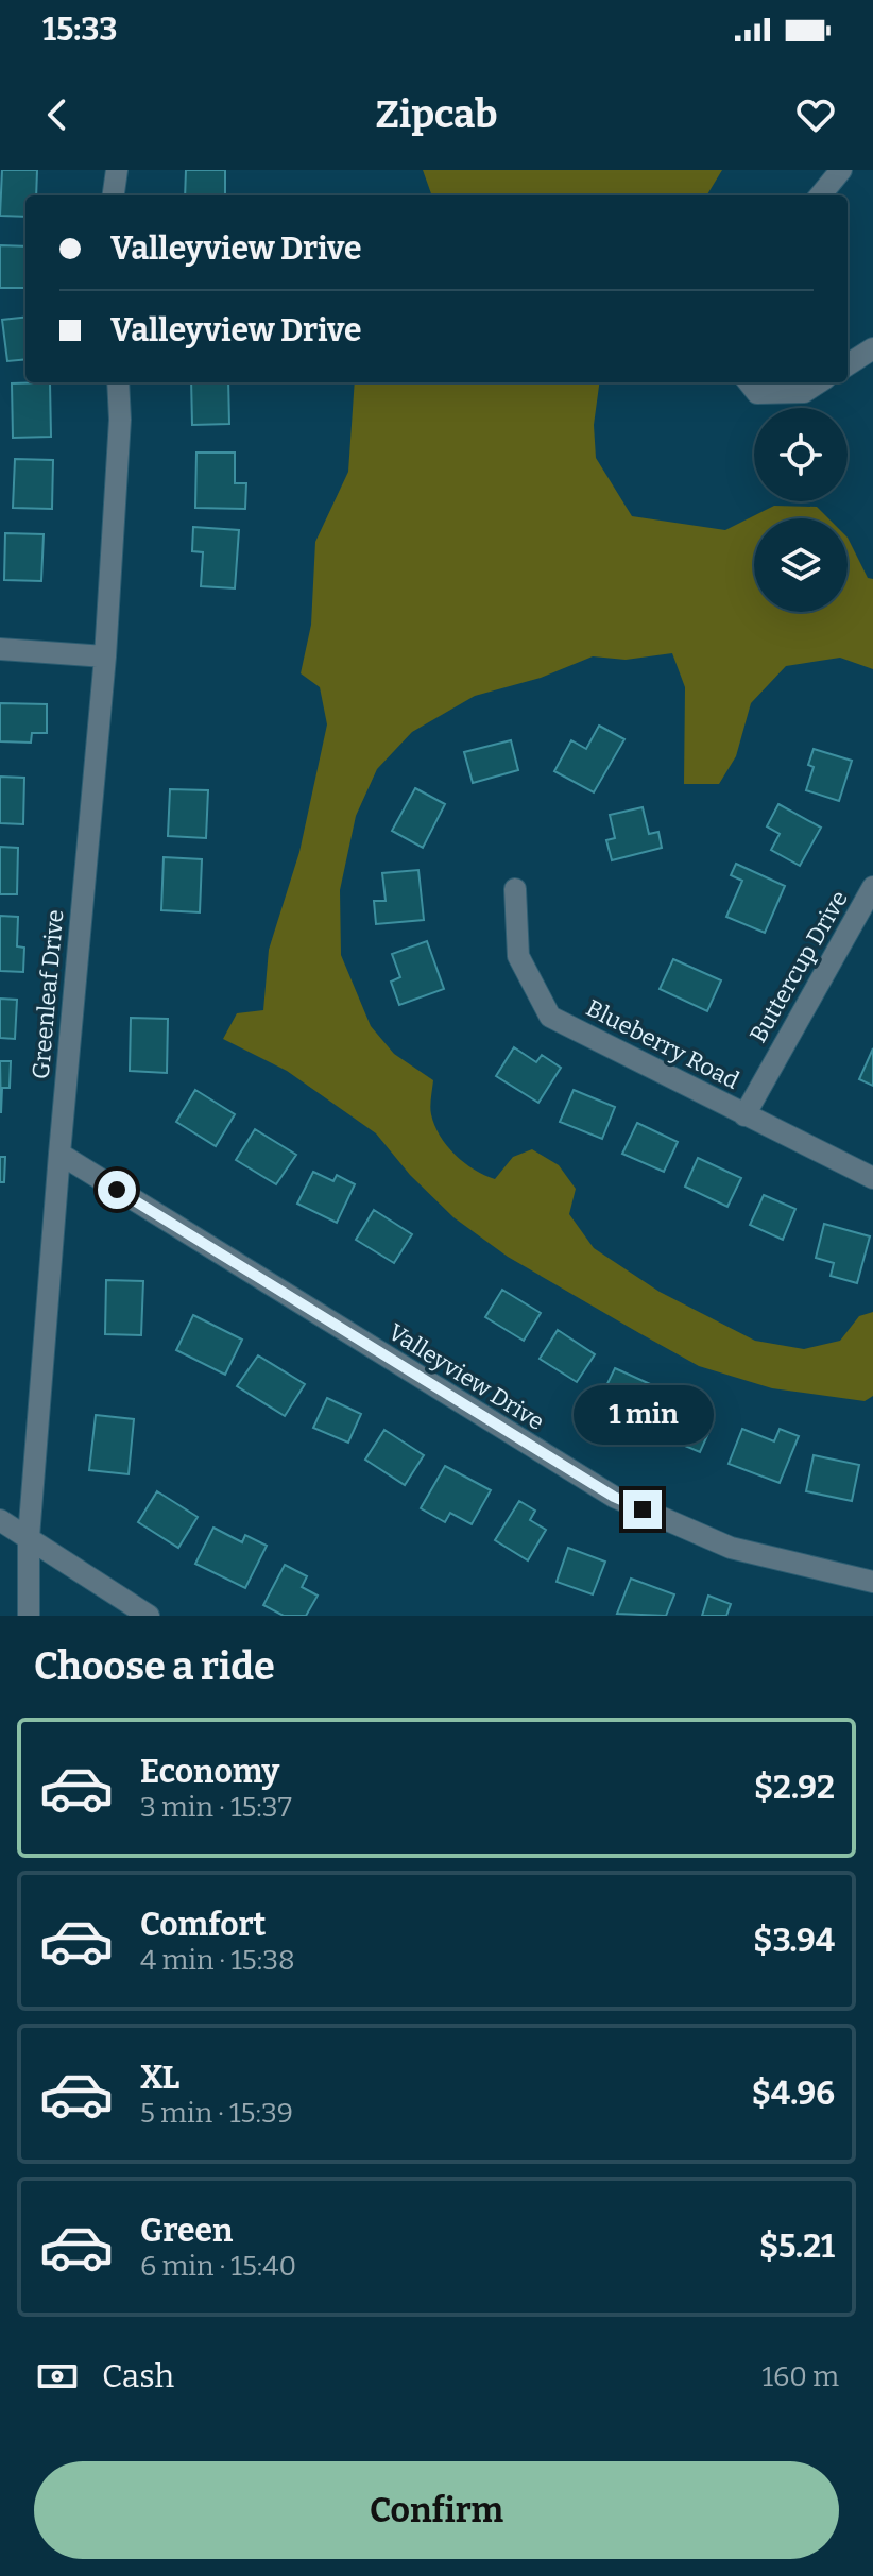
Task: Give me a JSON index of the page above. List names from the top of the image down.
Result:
{
  "streets": {
    "street": [
      "Buttercup Drive",
      "Greenleaf Drive",
      "Blueberry Road",
      "Valleyview Drive"
    ]
  },
  "crossings": [
    ["Buttercup Drive", "Blueberry Road"],
    ["Greenleaf Drive", "Valleyview Drive"]
  ],
  "page": {
    "status": "15:33",
    "header": "Zipcab",
    "banner": ["Valleyview Drive", "Valleyview Drive"],
    "bubble": "1 min",
    "heading": "Choose a ride",
    "list": [
      {
        "name": "Economy",
        "note": "3 min · 15:37",
        "value": "$2.92"
      },
      {
        "name": "Comfort",
        "note": "4 min · 15:38",
        "value": "$3.94"
      },
      {
        "name": "XL",
        "note": "5 min · 15:39",
        "value": "$4.96"
      },
      {
        "name": "Green",
        "note": "6 min · 15:40",
        "value": "$5.21"
      }
    ],
    "pay": ["Cash", "160 m"],
    "buttons": "Confirm"
  }
}
